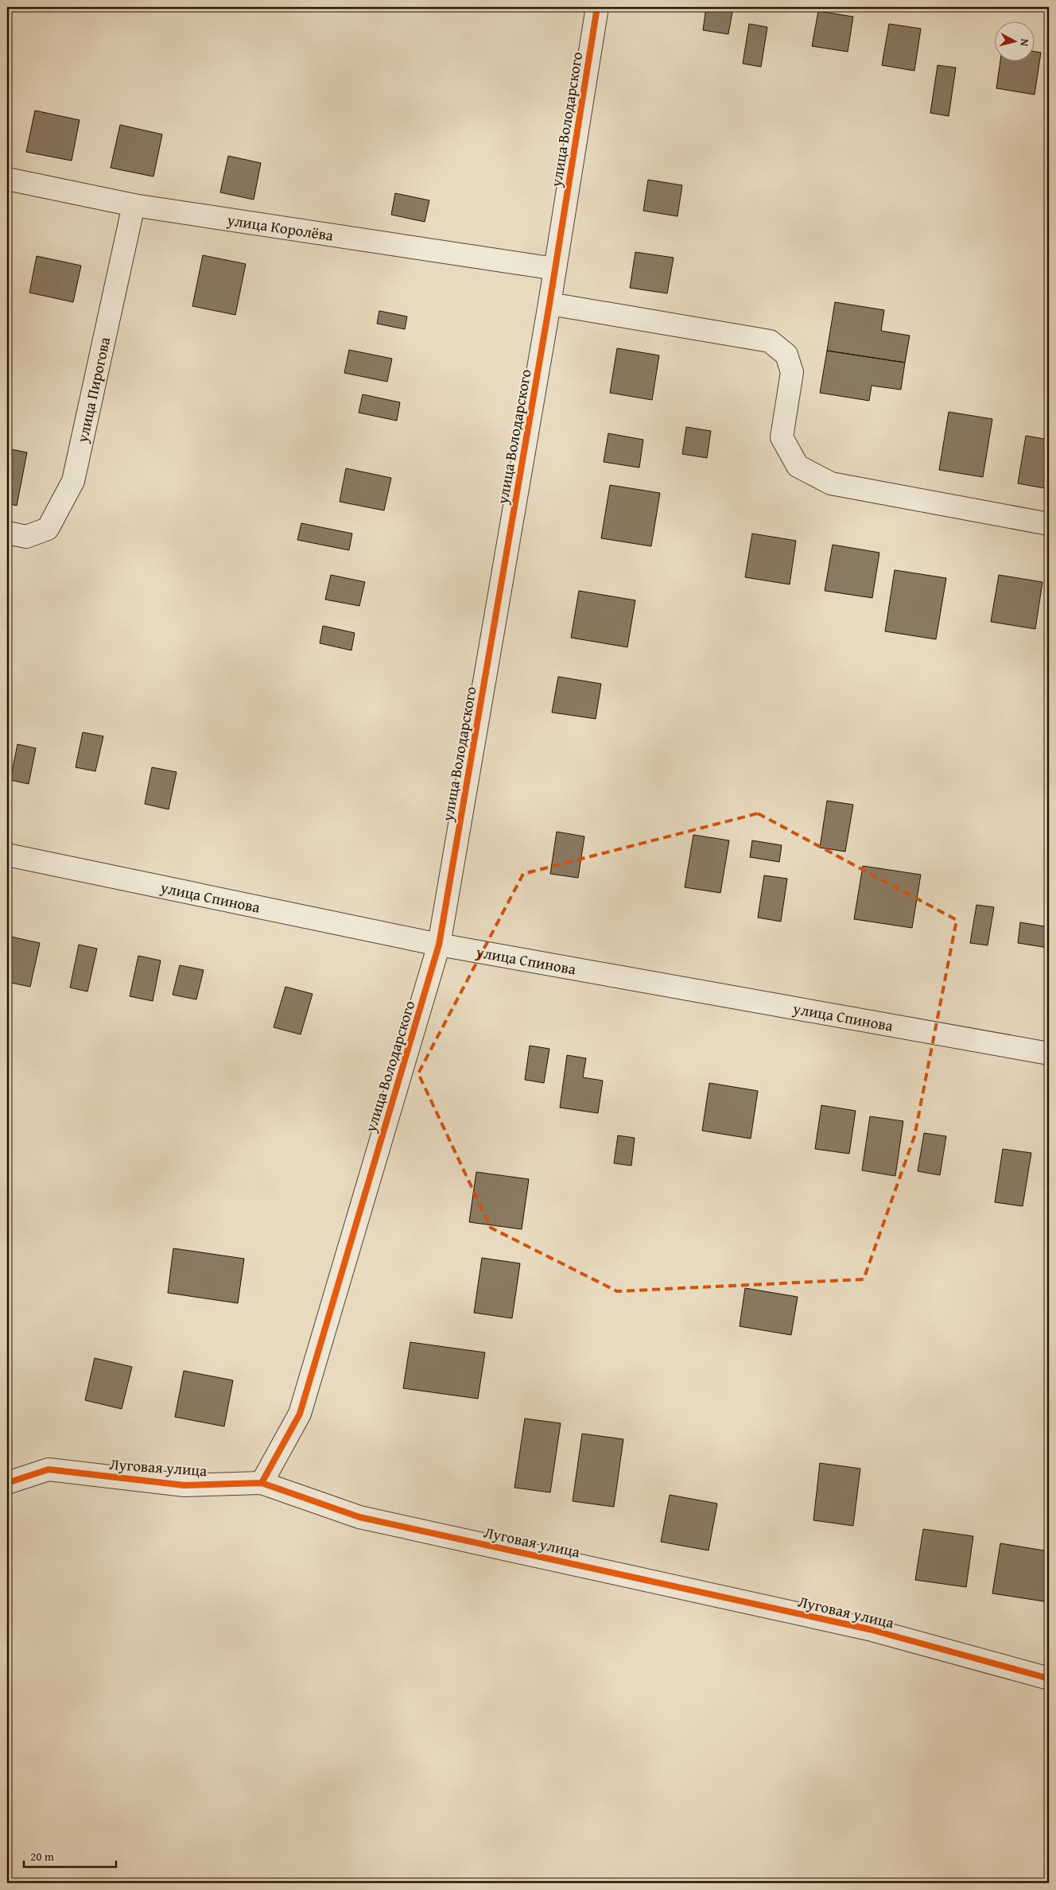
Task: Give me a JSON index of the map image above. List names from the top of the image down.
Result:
{
  "streets": {
    "street": [
      "улица Володарского",
      "улица Королёва",
      "улица Пирогова",
      "улица Спинова",
      "Луговая улица"
    ]
  },
  "crossings": [
    ["улица Володарского", "улица Королёва"],
    ["улица Володарского", "улица Спинова"],
    ["улица Володарского", "Луговая улица"],
    ["улица Королёва", "улица Пирогова"]
  ],
  "scale_bar": "20 m",
  "north": "right"
}
